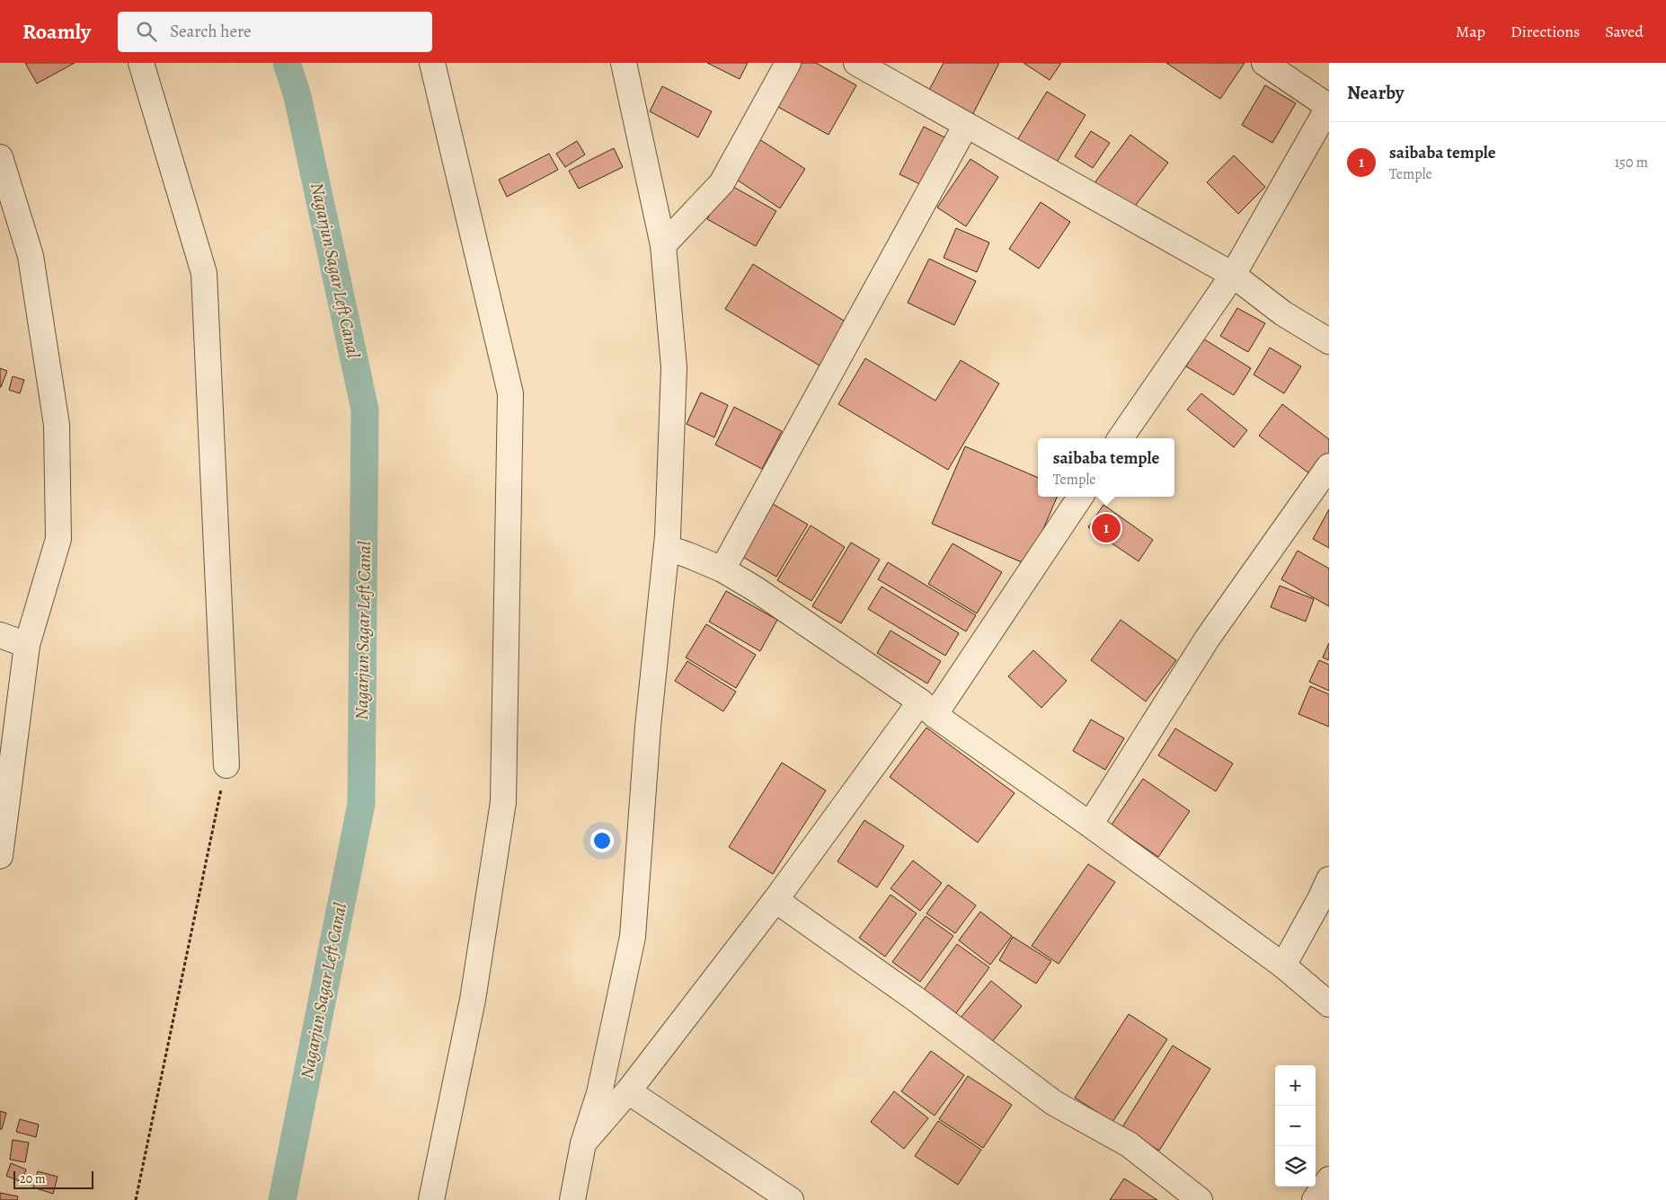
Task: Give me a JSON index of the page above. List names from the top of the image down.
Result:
{
  "water": ["Nagarjun Sagar Left Canal"],
  "scale_bar": "20 m",
  "page": {
    "header": "Roamly",
    "search": "Search here",
    "nav": ["Map", "Directions", "Saved"],
    "heading": "Nearby",
    "list": [
      {
        "mark": "1",
        "name": "saibaba temple",
        "note": "Temple",
        "value": "150 m"
      }
    ],
    "popup": ["saibaba temple", "Temple"],
    "pins": "1",
    "map_buttons": ["+", "−"],
    "scale": "20 m"
  }
}
